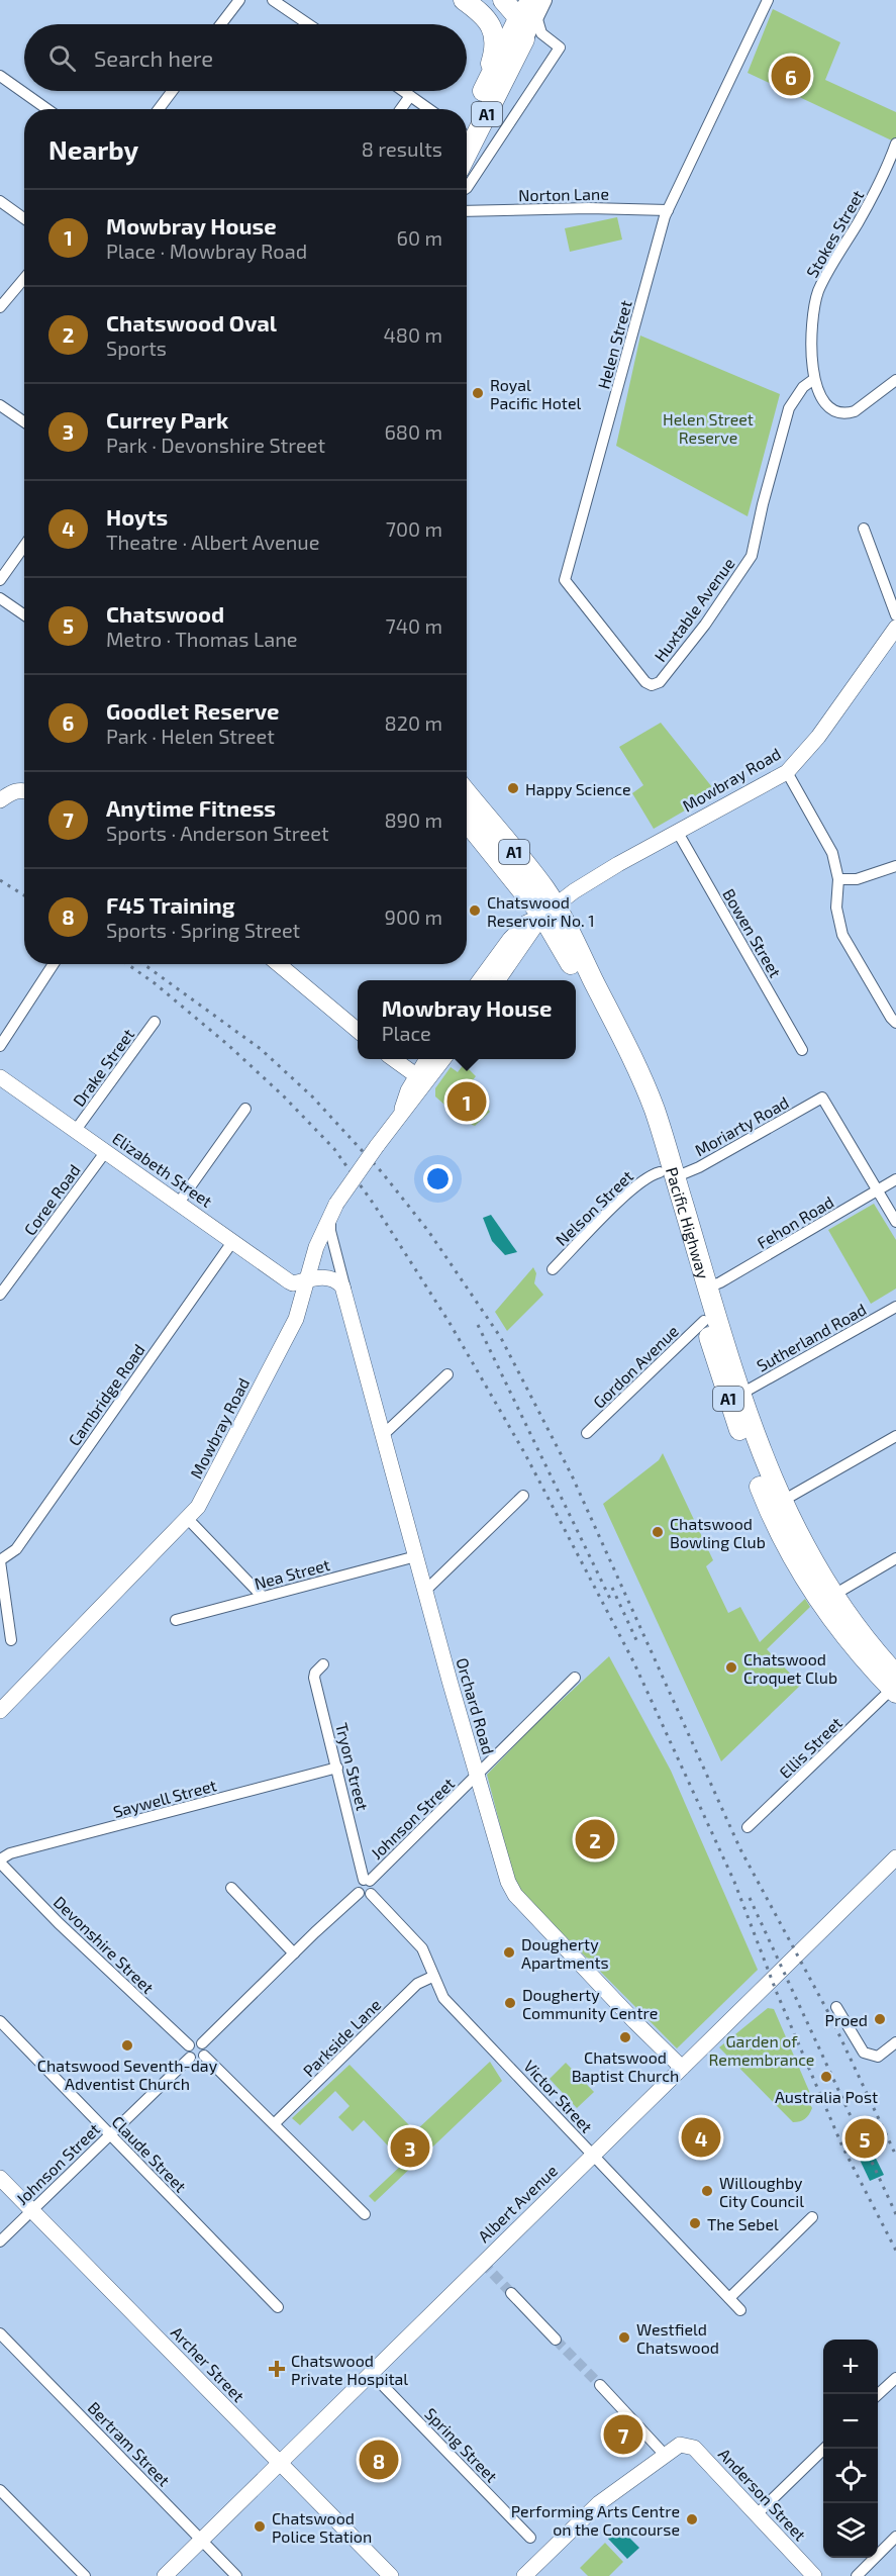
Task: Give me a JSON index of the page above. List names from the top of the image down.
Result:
{
  "streets": {
    "highway": ["A1", "Pacific Highway"],
    "main road": [
      "Mowbray Road",
      "Elizabeth Street",
      "Orchard Road",
      "Albert Avenue",
      "Archer Street",
      "Anderson Street"
    ],
    "street": [
      "Norton Lane",
      "Stokes Street",
      "Helen Street",
      "Huxtable Avenue",
      "Bowen Street",
      "Drake Street",
      "Moriarty Road",
      "Coree Road",
      "Nelson Street",
      "Fehon Road",
      "Sutherland Road",
      "Gordon Avenue",
      "Cambridge Road",
      "Nea Street",
      "Ellis Street",
      "Tryon Street",
      "Saywell Street",
      "Johnson Street",
      "Devonshire Street",
      "Parkside Lane",
      "Victor Street",
      "Claude Street",
      "Bertram Street",
      "Spring Street"
    ]
  },
  "crossings": [
    ["Norton Lane", "Helen Street"],
    ["Stokes Street", "Huxtable Avenue"],
    ["Helen Street", "Huxtable Avenue"],
    ["Mowbray Road", "Bowen Street"],
    ["Mowbray Road", "Elizabeth Street"],
    ["Mowbray Road", "Pacific Highway"],
    ["Mowbray Road", "Orchard Road"],
    ["Drake Street", "Elizabeth Street"],
    ["Moriarty Road", "Nelson Street"],
    ["Moriarty Road", "Fehon Road"],
    ["Moriarty Road", "Pacific Highway"],
    ["Elizabeth Street", "Coree Road"],
    ["Elizabeth Street", "Cambridge Road"],
    ["Nelson Street", "Pacific Highway"],
    ["Fehon Road", "Pacific Highway"],
    ["Pacific Highway", "Sutherland Road"],
    ["Pacific Highway", "Gordon Avenue"],
    ["Pacific Highway", "Ellis Street"],
    ["Nea Street", "Orchard Road"],
    ["Orchard Road", "Johnson Street"],
    ["Orchard Road", "Albert Avenue"],
    ["Tryon Street", "Saywell Street"],
    ["Tryon Street", "Johnson Street"],
    ["Tryon Street", "Victor Street"],
    ["Saywell Street", "Devonshire Street"],
    ["Johnson Street", "Devonshire Street"],
    ["Johnson Street", "Claude Street"],
    ["Johnson Street", "Archer Street"],
    ["Parkside Lane", "Victor Street"],
    ["Victor Street", "Albert Avenue"],
    ["Albert Avenue", "Archer Street"],
    ["Albert Avenue", "Bertram Street"],
    ["Albert Avenue", "Spring Street"]
  ],
  "parks": ["Helen Street Reserve", "Garden of Remembrance"],
  "places": {
    "other": [
      "Royal Pacific Hotel",
      "Happy Science",
      "Chatswood Reservoir No. 1",
      "Chatswood Bowling Club",
      "Chatswood Croquet Club",
      "Dougherty Apartments",
      "Dougherty Community Centre",
      "Proed",
      "Chatswood Baptist Church",
      "Chatswood Seventh-day Adventist Church",
      "Australia Post",
      "Willoughby City Council",
      "The Sebel",
      "Westfield Chatswood",
      "Performing Arts Centre on the Concourse",
      "Chatswood Police Station"
    ],
    "health": ["Chatswood Private Hospital"]
  },
  "page": {
    "search": "Search here",
    "pins": [
      "6",
      "1",
      "2",
      "4",
      "5",
      "3",
      "7",
      "8"
    ],
    "heading": ["Nearby", "8 results"],
    "list": [
      {
        "mark": "1",
        "name": "Mowbray House",
        "note": "Place · Mowbray Road",
        "value": "60 m"
      },
      {
        "mark": "2",
        "name": "Chatswood Oval",
        "note": "Sports",
        "value": "480 m"
      },
      {
        "mark": "3",
        "name": "Currey Park",
        "note": "Park · Devonshire Street",
        "value": "680 m"
      },
      {
        "mark": "4",
        "name": "Hoyts",
        "note": "Theatre · Albert Avenue",
        "value": "700 m"
      },
      {
        "mark": "5",
        "name": "Chatswood",
        "note": "Metro · Thomas Lane",
        "value": "740 m"
      },
      {
        "mark": "6",
        "name": "Goodlet Reserve",
        "note": "Park · Helen Street",
        "value": "820 m"
      },
      {
        "mark": "7",
        "name": "Anytime Fitness",
        "note": "Sports · Anderson Street",
        "value": "890 m"
      },
      {
        "mark": "8",
        "name": "F45 Training",
        "note": "Sports · Spring Street",
        "value": "900 m"
      }
    ],
    "popup": ["Mowbray House", "Place"],
    "map_buttons": ["+", "−"]
  }
}
